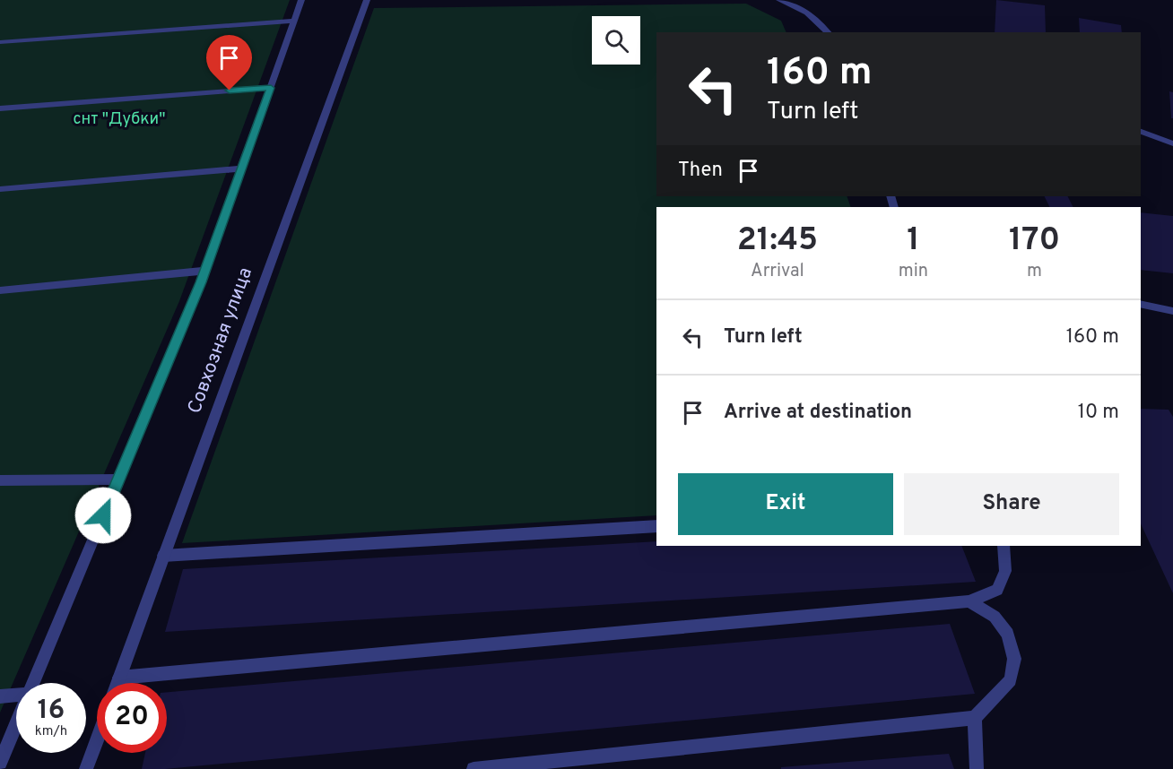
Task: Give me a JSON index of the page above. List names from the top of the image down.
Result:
{
  "streets": {
    "street": ["Совхозная улица"]
  },
  "parks": ["снт \"Дубки\""],
  "page": {
    "turn": ["160 m", "Turn left"],
    "then": "Then",
    "eta": [
      "21:45",
      "Arrival",
      "1",
      "min",
      "170",
      "m"
    ],
    "list": [
      {
        "name": "Turn left",
        "value": "160 m"
      },
      {
        "name": "Arrive at destination",
        "value": "10 m"
      }
    ],
    "buttons": ["Exit", "Share"],
    "speed": "16 km/h",
    "limit": "20"
  }
}
